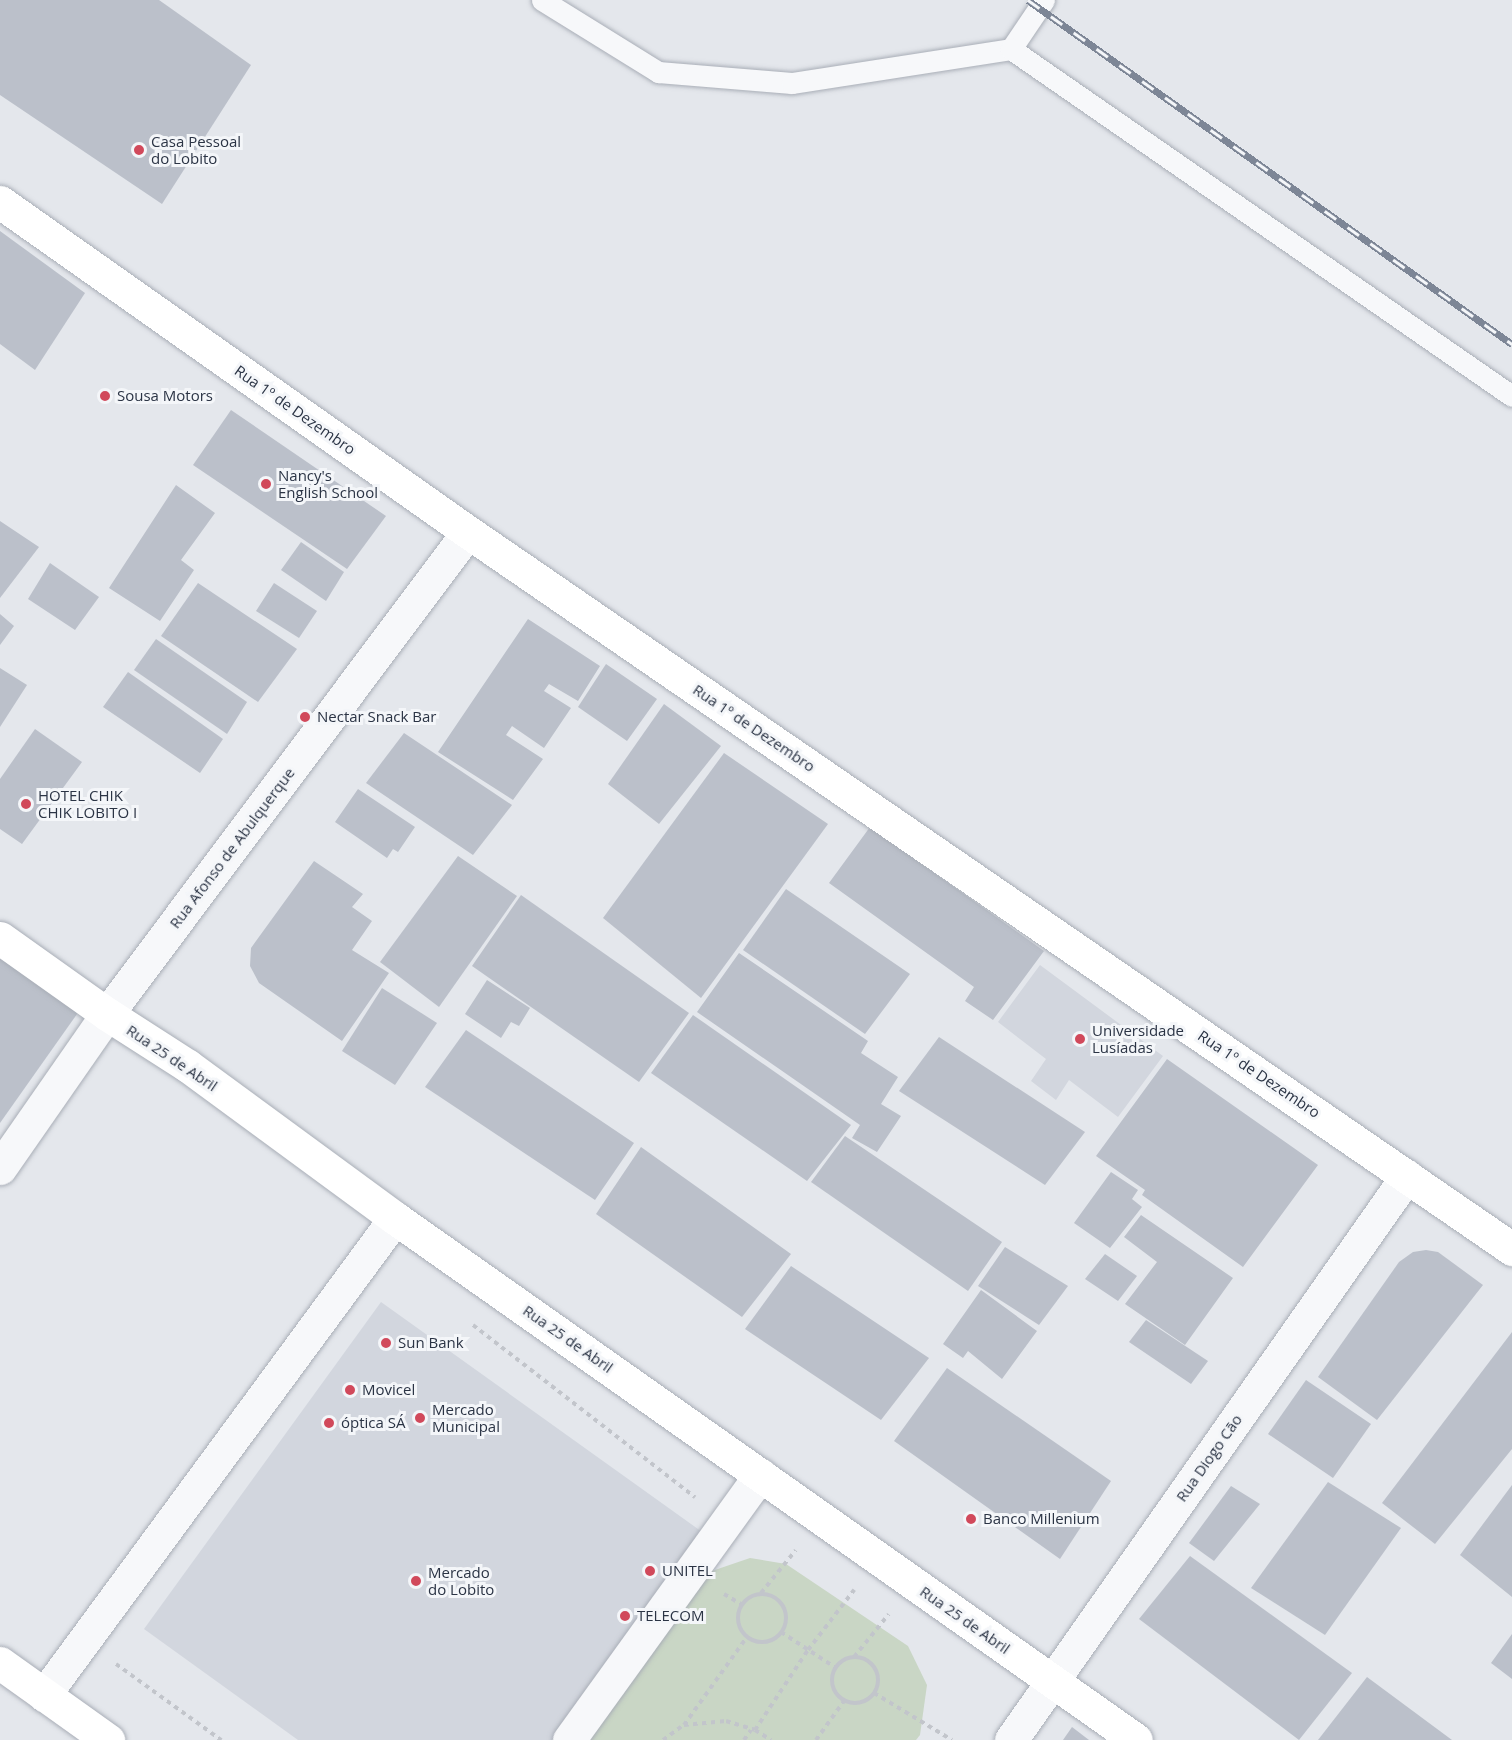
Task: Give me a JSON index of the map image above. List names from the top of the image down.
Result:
{
  "streets": {
    "main road": ["Rua 1º de Dezembro", "Rua 25 de Abril"],
    "street": ["Rua Afonso de Abulquerque", "Rua Diogo Cão"]
  },
  "crossings": [
    ["Rua 1º de Dezembro", "Rua Afonso de Abulquerque"],
    ["Rua 1º de Dezembro", "Rua Diogo Cão"],
    ["Rua Afonso de Abulquerque", "Rua 25 de Abril"],
    ["Rua 25 de Abril", "Rua Diogo Cão"]
  ],
  "places": [
    "Casa Pessoal do Lobito",
    "Sousa Motors",
    "Nancy's English School",
    "Nectar Snack Bar",
    "HOTEL CHIK CHIK LOBITO I",
    "Universidade Lusíadas",
    "Sun Bank",
    "Movicel",
    "Mercado Municipal",
    "óptica SÁ",
    "Banco Millenium",
    "UNITEL",
    "Mercado do Lobito",
    "TELECOM"
  ]
}
